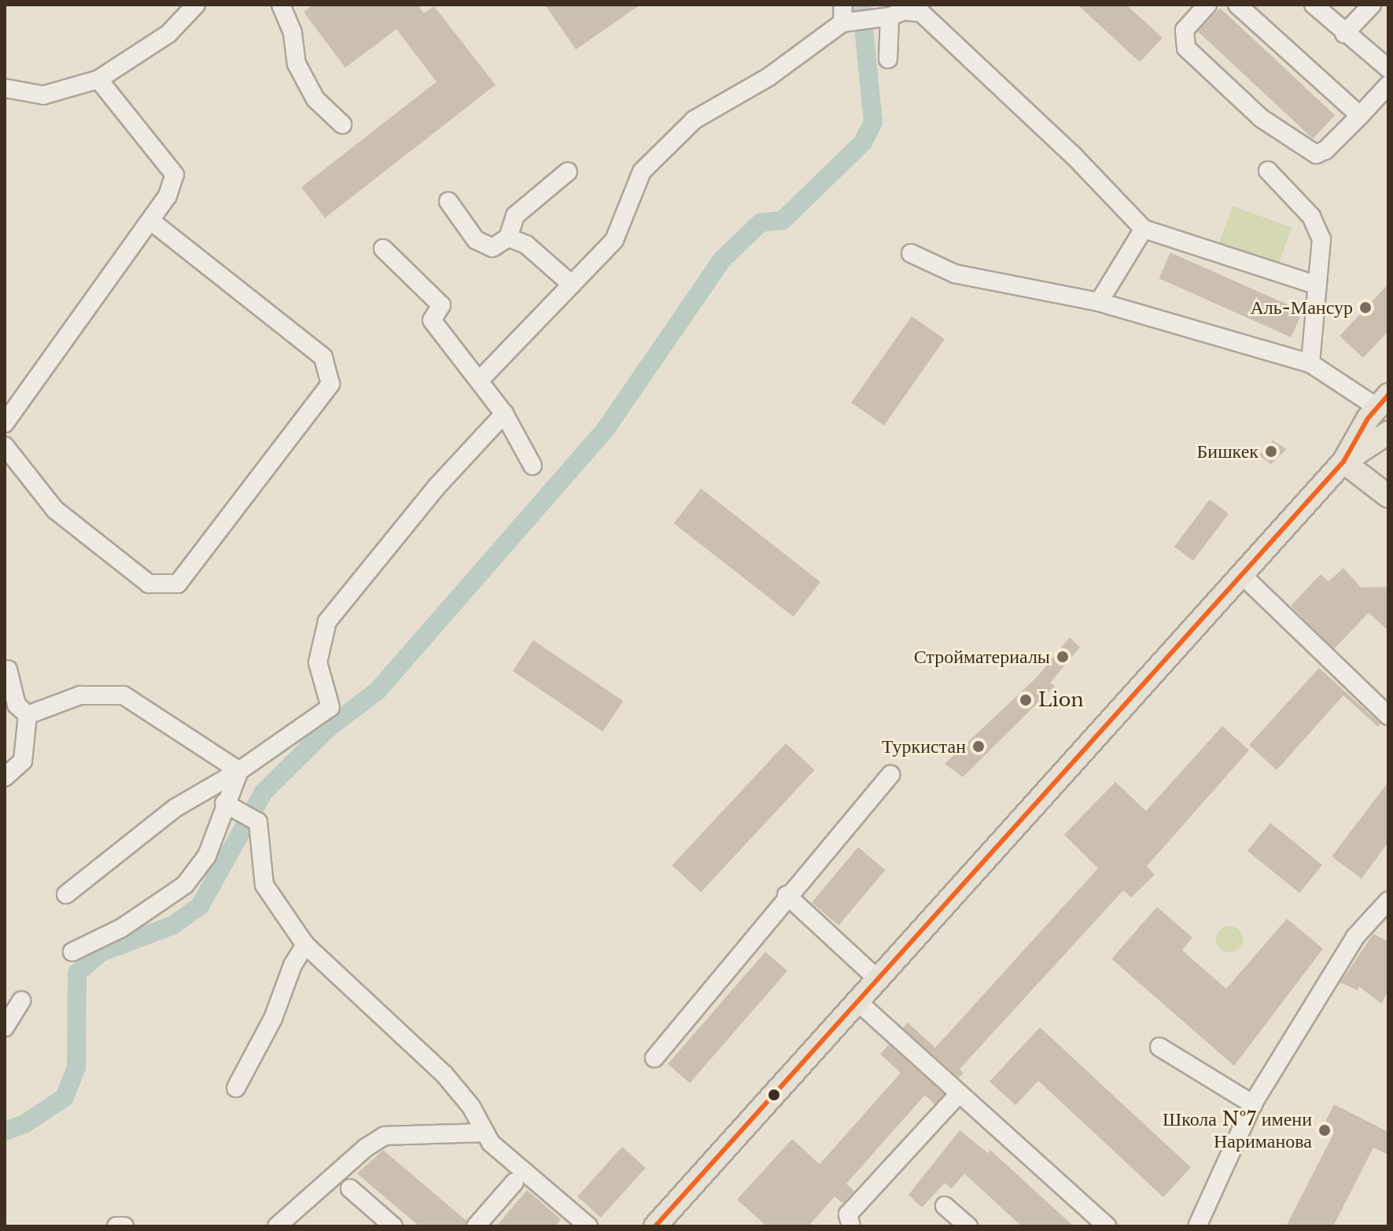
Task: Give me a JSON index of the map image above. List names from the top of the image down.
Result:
{
  "places": [
    "Аль-Мансур",
    "Бишкек",
    "Стройматериалы",
    "Lion",
    "Туркистан",
    "Школа №7 имени Нариманова"
  ]
}
